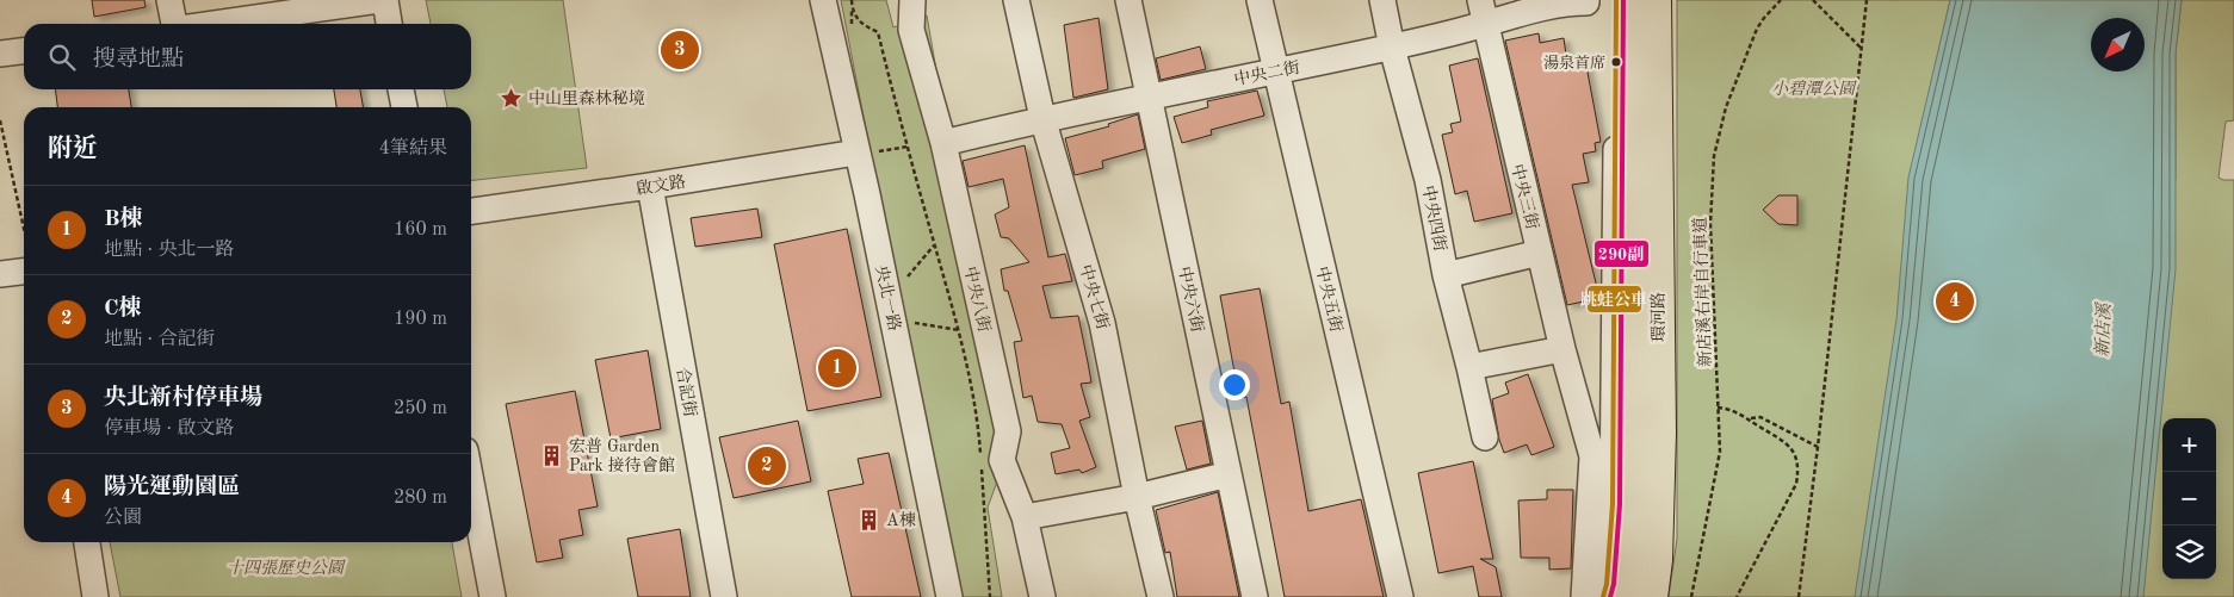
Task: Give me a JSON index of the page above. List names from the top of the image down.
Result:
{
  "streets": {
    "highway": ["環河路"],
    "street": [
      "中央二街",
      "啟文路",
      "中央三街",
      "中央四街",
      "中央七街",
      "央北一路",
      "中央八街",
      "中央六街",
      "中央五街",
      "合記街"
    ],
    "path": ["新店溪右岸自行車道"]
  },
  "crossings": [
    ["中央二街", "中央三街"],
    ["中央二街", "中央四街"],
    ["中央二街", "中央七街"],
    ["中央二街", "中央八街"],
    ["中央二街", "中央六街"],
    ["中央二街", "中央五街"],
    ["啟文路", "央北一路"],
    ["啟文路", "合記街"]
  ],
  "water": ["新店溪"],
  "parks": ["小碧潭公園", "十四張歷史公園"],
  "places": {
    "other": ["湯泉首席"],
    "place": ["中山里森林秘境"],
    "building": ["宏普 Garden Park 接待會館", "A棟"]
  },
  "lines": ["transit line 跳蛙公車", "transit line 290副"],
  "north": "bottom left",
  "page": {
    "search": "搜尋地點",
    "pins": [
      "3",
      "4",
      "1",
      "2"
    ],
    "heading": ["附近", "4筆結果"],
    "list": [
      {
        "mark": "1",
        "name": "B棟",
        "note": "地點 · 央北一路",
        "value": "160 m"
      },
      {
        "mark": "2",
        "name": "C棟",
        "note": "地點 · 合記街",
        "value": "190 m"
      },
      {
        "mark": "3",
        "name": "央北新村停車場",
        "note": "停車場 · 啟文路",
        "value": "250 m"
      },
      {
        "mark": "4",
        "name": "陽光運動園區",
        "note": "公園",
        "value": "280 m"
      }
    ],
    "map_buttons": ["+", "−"]
  }
}
